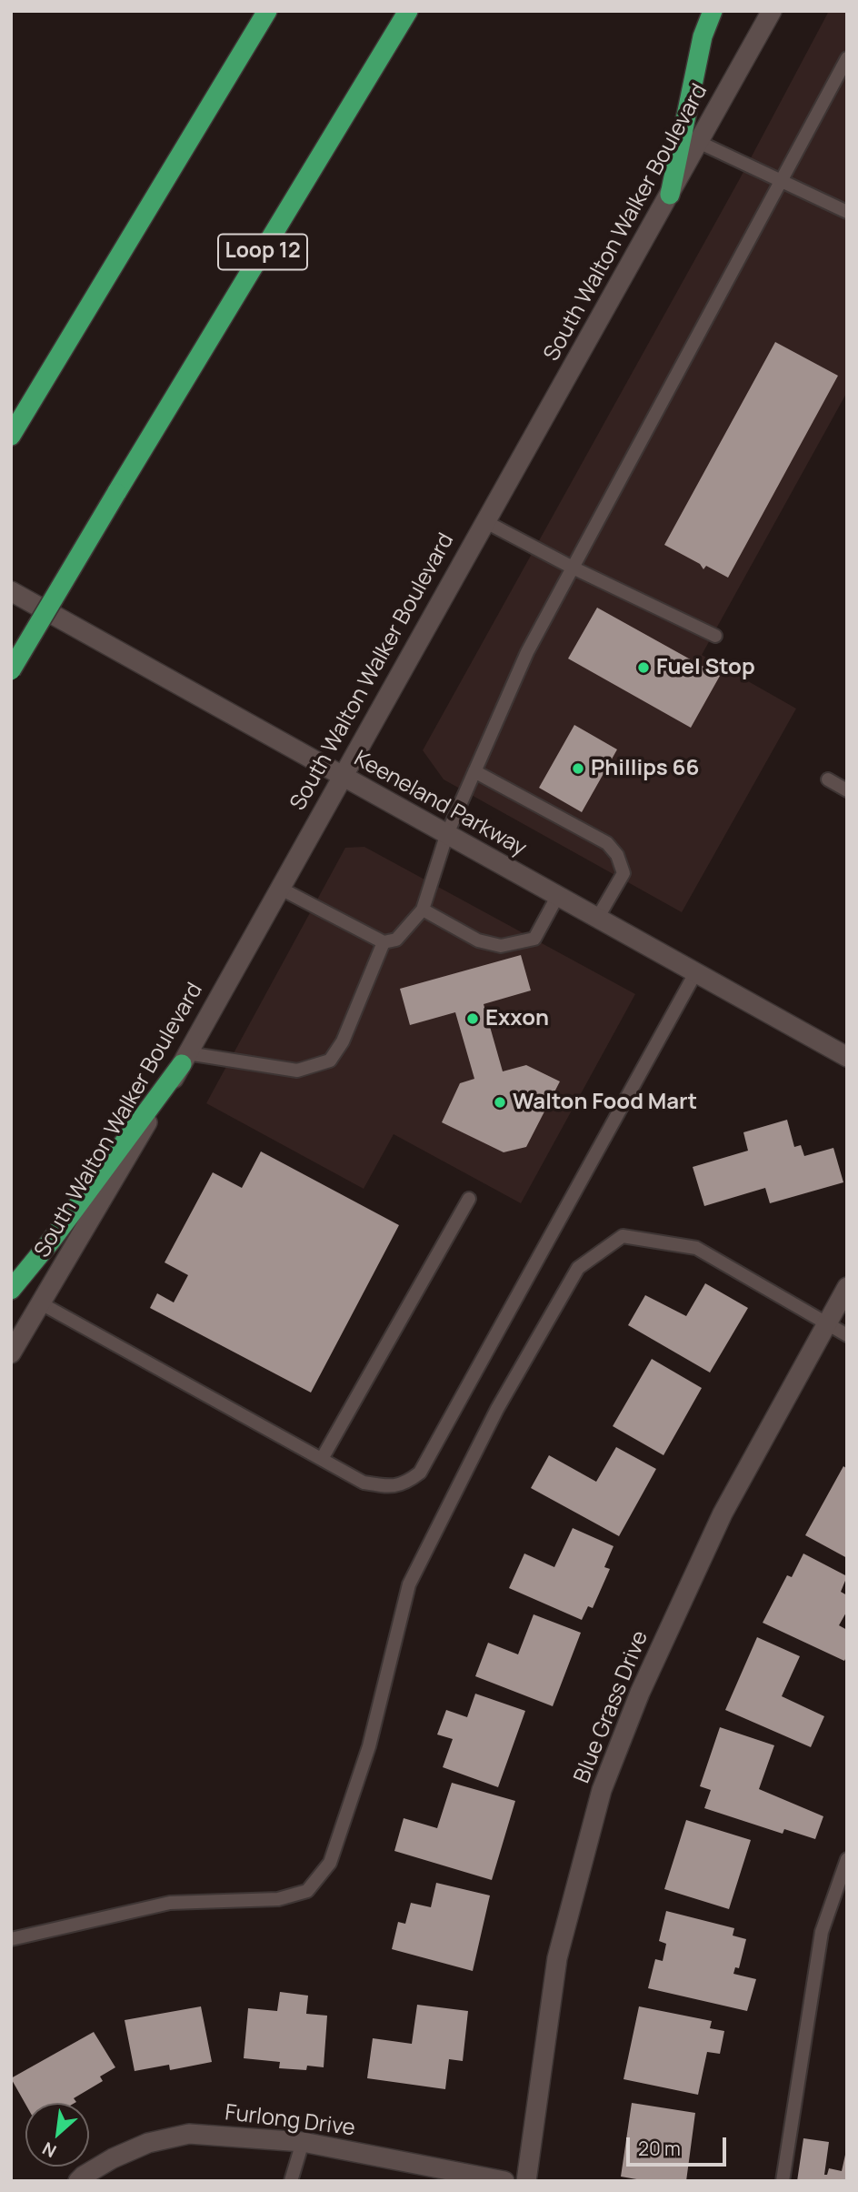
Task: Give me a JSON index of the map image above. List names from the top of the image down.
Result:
{
  "streets": {
    "highway": ["Loop 12"],
    "street": [
      "South Walton Walker Boulevard",
      "Keeneland Parkway",
      "Blue Grass Drive",
      "Furlong Drive"
    ]
  },
  "crossings": [
    ["South Walton Walker Boulevard", "Keeneland Parkway"]
  ],
  "places": [
    "Fuel Stop",
    "Phillips 66",
    "Exxon",
    "Walton Food Mart"
  ],
  "scale_bar": "20 m",
  "north": "bottom left"
}
